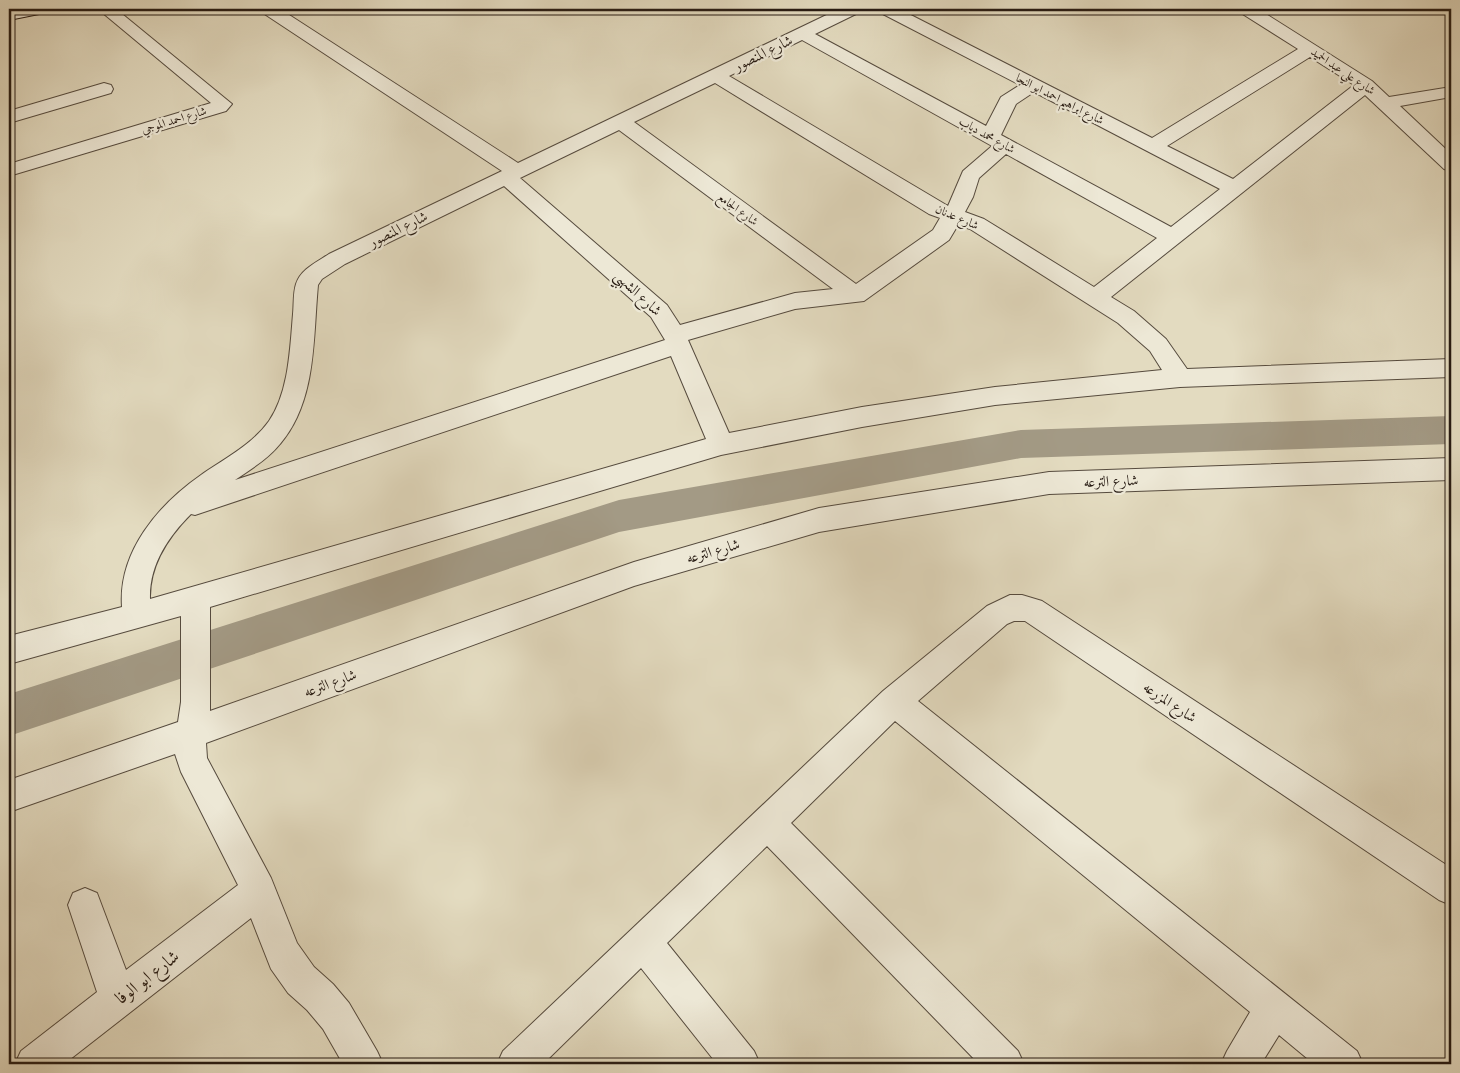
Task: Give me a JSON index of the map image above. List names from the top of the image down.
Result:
{
  "streets": {
    "street": [
      "شارع المنصور",
      "شارع علي عبد الحميد",
      "شارع ابراهيم احمد ابو النجا",
      "شارع احمد الموجي",
      "شارع محمد دياب",
      "شارع الجامع",
      "شارع عدنان",
      "شارع الشهبي",
      "شارع الترعه",
      "شارع المزرعه",
      "شارع ابو الوفا"
    ]
  },
  "crossings": [
    ["شارع المنصور", "شارع محمد دياب"],
    ["شارع المنصور", "شارع الجامع"],
    ["شارع المنصور", "شارع عدنان"],
    ["شارع المنصور", "شارع الشهبي"]
  ]
}
